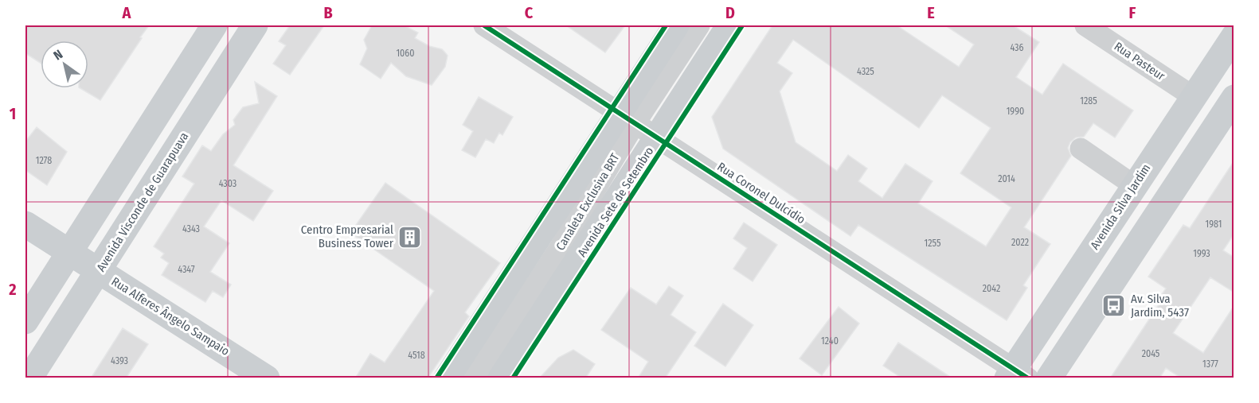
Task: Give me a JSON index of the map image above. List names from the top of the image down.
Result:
{
  "streets": {
    "main road": [
      "Avenida Visconde de Guarapuava",
      "Avenida Sete de Setembro",
      "Avenida Silva Jardim",
      "Rua Alferes Ângelo Sampaio"
    ],
    "street": ["Rua Pasteur", "Rua Coronel Dulcídio", "Canaleta Exclusiva BRT"]
  },
  "crossings": [
    ["Rua Pasteur", "Avenida Silva Jardim"],
    ["Rua Coronel Dulcídio", "Canaleta Exclusiva BRT"],
    ["Rua Coronel Dulcídio", "Avenida Sete de Setembro"],
    ["Rua Coronel Dulcídio", "Avenida Silva Jardim"],
    ["Avenida Visconde de Guarapuava", "Rua Alferes Ângelo Sampaio"]
  ],
  "places": {
    "building": ["Centro Empresarial Business Tower"],
    "bus stop": ["Av. Silva Jardim, 5437"]
  },
  "house_numbers": [
    "436",
    "1060",
    "4325",
    "1285",
    "1990",
    "1278",
    "2014",
    "4303",
    "1981",
    "4343",
    "2022",
    "1255",
    "1993",
    "4347",
    "2042",
    "1240",
    "2045",
    "4518",
    "4393",
    "1377"
  ],
  "north": "top left",
  "grid": {
    "columns": [
      "A",
      "B",
      "C",
      "D",
      "E",
      "F"
    ],
    "rows": ["1", "2"]
  }
}
